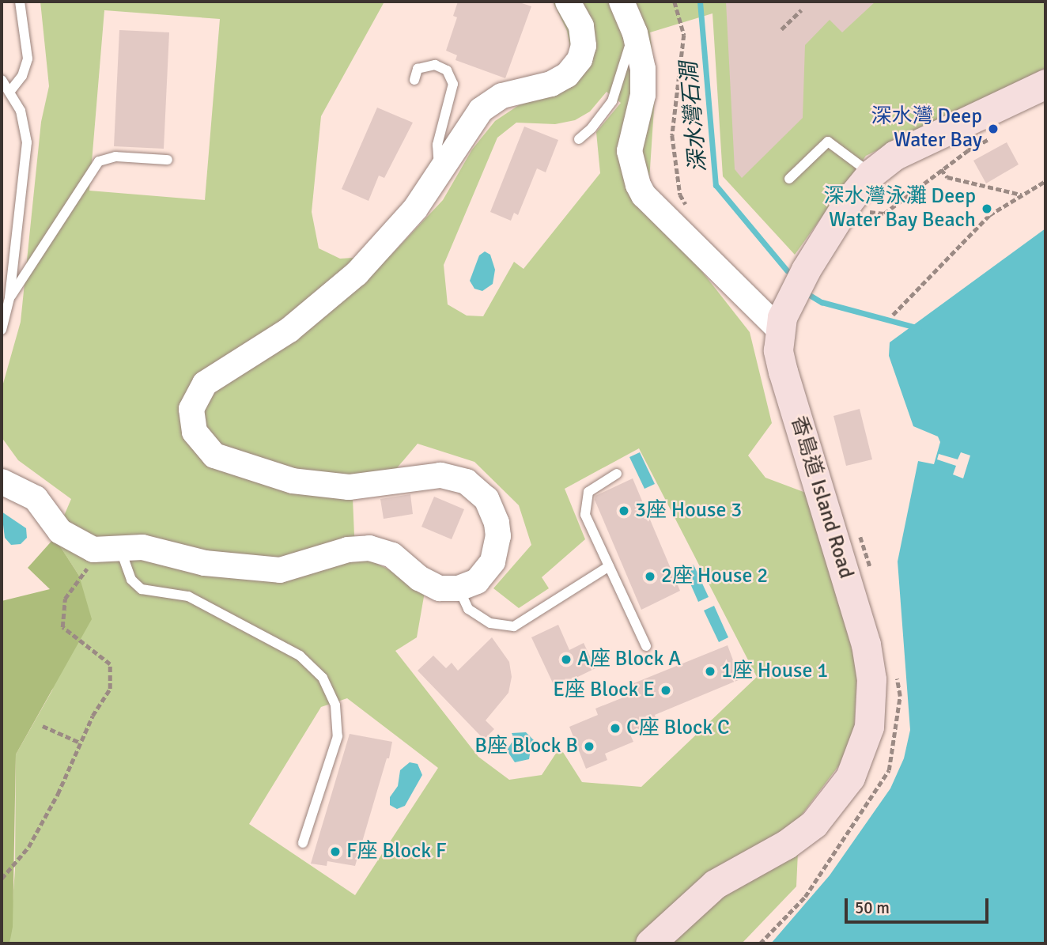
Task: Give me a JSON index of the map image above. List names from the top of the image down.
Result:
{
  "streets": {
    "main road": ["香島道 Island Road"]
  },
  "water": ["深水灣石澗"],
  "places": [
    "深水灣 Deep Water Bay",
    "深水灣泳灘 Deep Water Bay Beach",
    "3座 House 3",
    "2座 House 2",
    "A座 Block A",
    "1座 House 1",
    "E座 Block E",
    "C座 Block C",
    "B座 Block B",
    "F座 Block F"
  ],
  "scale_bar": "50 m"
}
